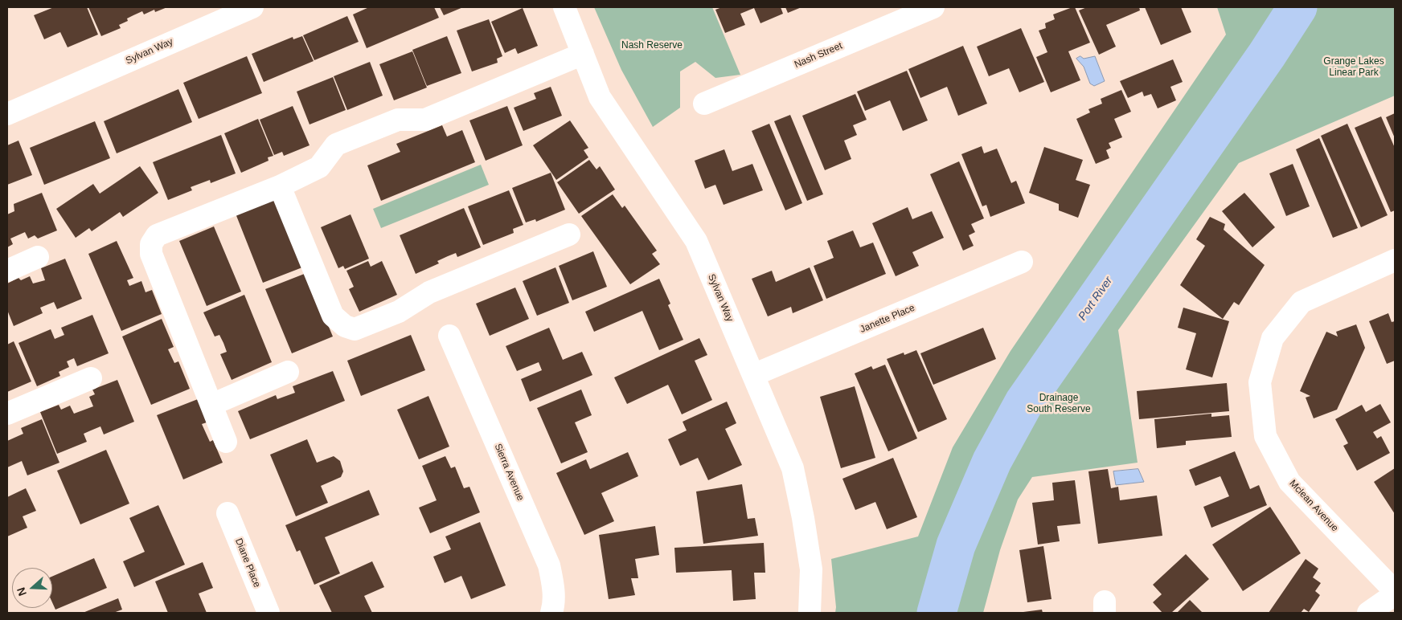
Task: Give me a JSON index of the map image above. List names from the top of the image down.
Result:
{
  "streets": {
    "street": [
      "Sylvan Way",
      "Nash Street",
      "Janette Place",
      "Sierra Avenue",
      "Mclean Avenue",
      "Diane Place"
    ]
  },
  "crossings": [
    ["Sylvan Way", "Janette Place"]
  ],
  "water": ["Port River"],
  "parks": ["Nash Reserve", "Grange Lakes Linear Park", "Drainage South Reserve"],
  "north": "left"
}
